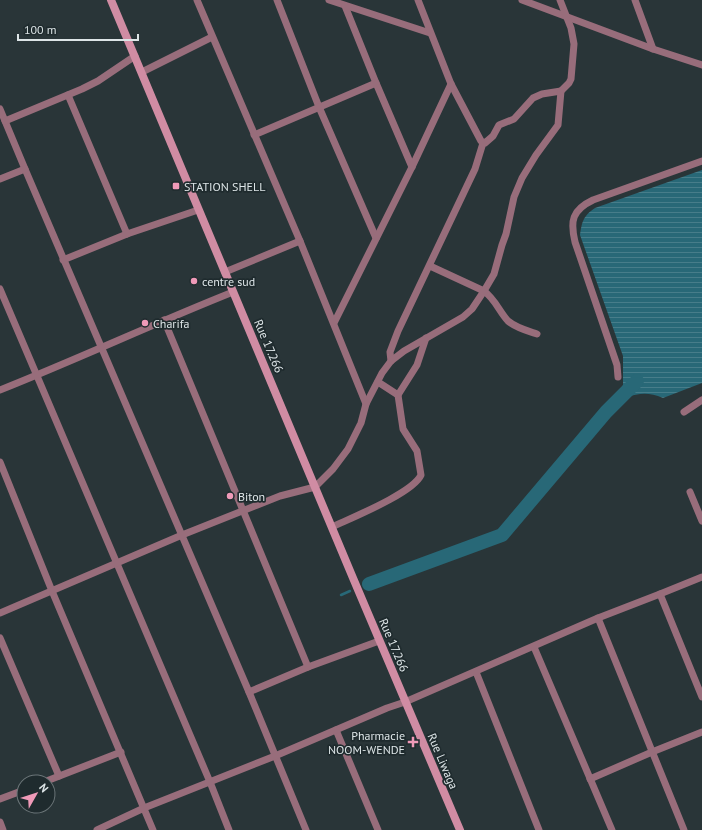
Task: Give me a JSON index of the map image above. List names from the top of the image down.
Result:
{
  "streets": {
    "main road": ["Rue 17.266", "Rue Liwaga"]
  },
  "crossings": [
    ["Rue 17.266", "Rue Liwaga"]
  ],
  "places": {
    "transit": ["STATION SHELL"],
    "other": ["centre sud", "Charifa", "Biton"],
    "health": ["Pharmacie NOOM-WENDE"]
  },
  "scale_bar": "100 m",
  "north": "top right"
}
